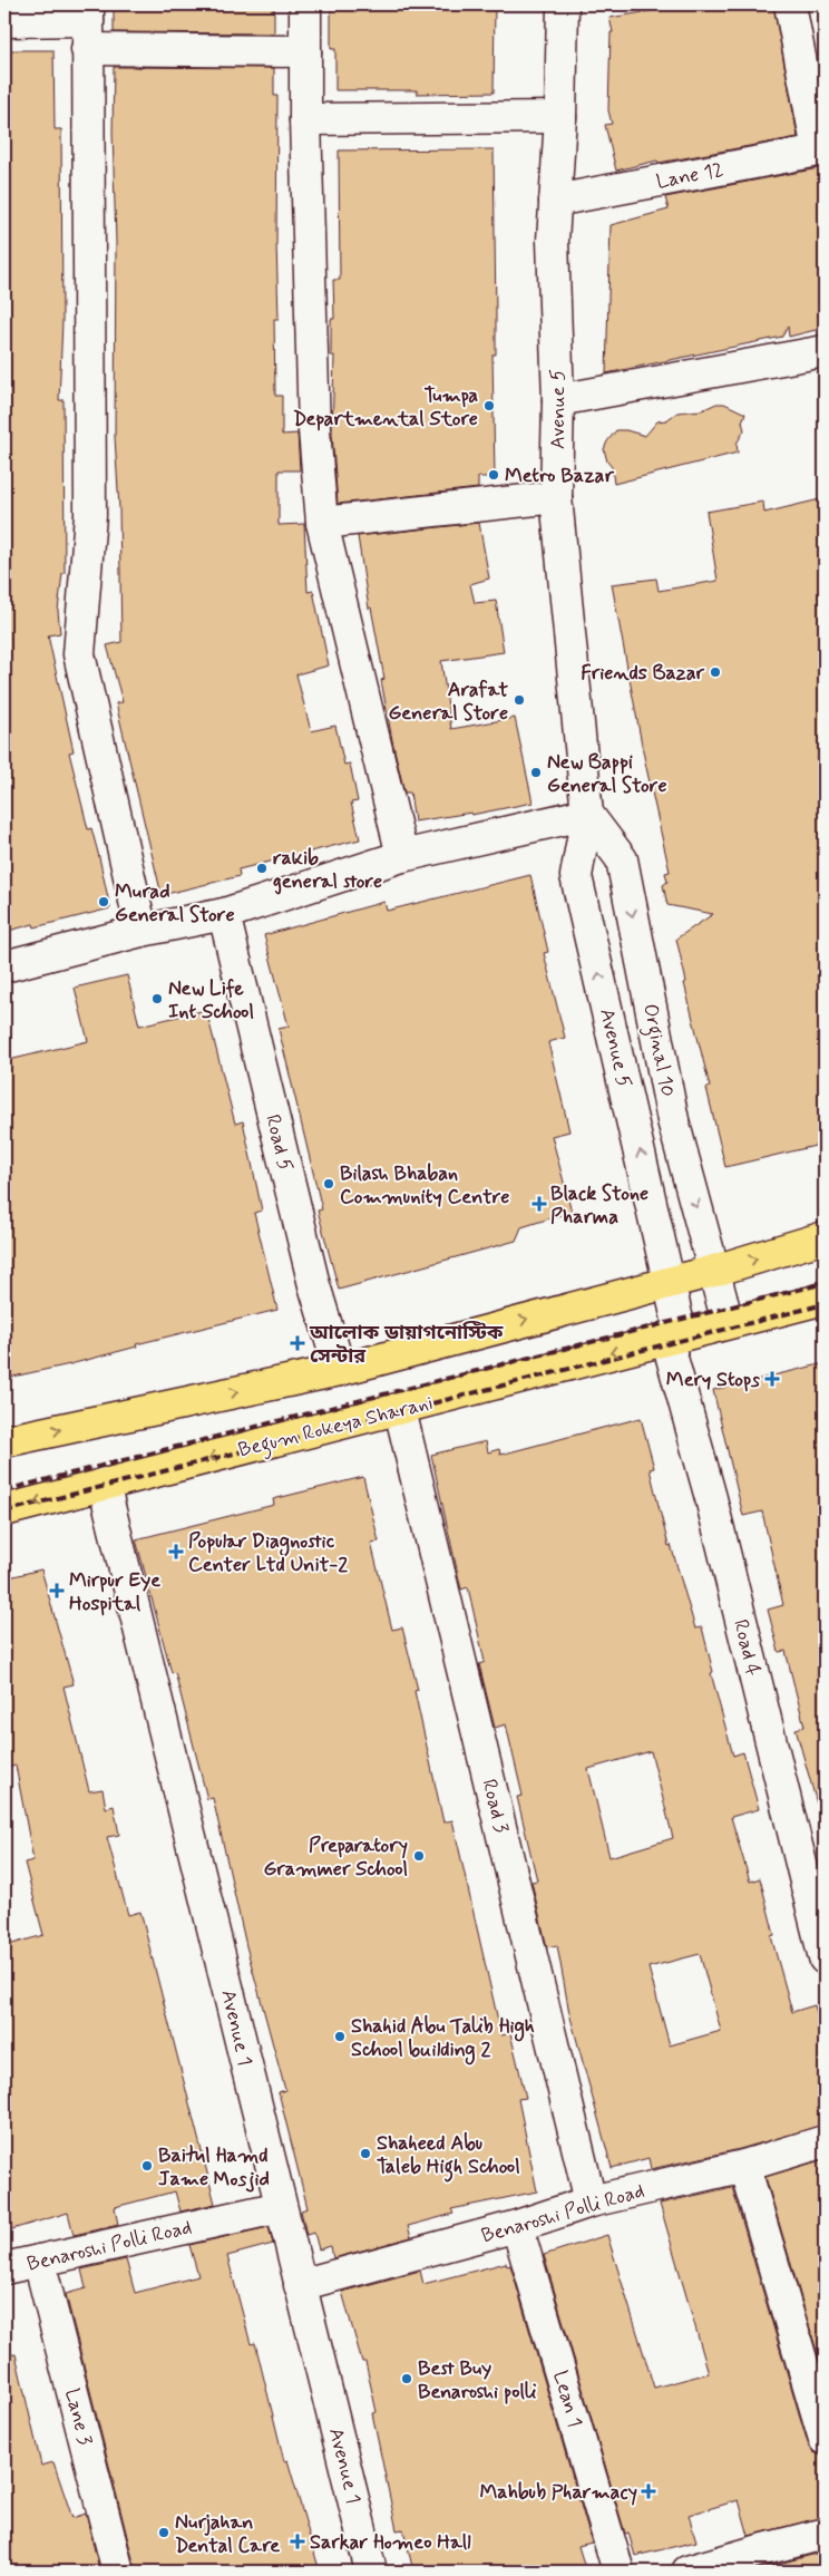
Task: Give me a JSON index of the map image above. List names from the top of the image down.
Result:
{
  "streets": {
    "main road": ["Begum Rokeya Sharani"],
    "street": [
      "Lane 12",
      "Avenue 5",
      "Orginal 10",
      "Road 5",
      "Road 4",
      "Road 3",
      "Avenue 1",
      "Benaroshi Polli Road",
      "Lean 1",
      "Lane 3"
    ]
  },
  "crossings": [
    ["Lane 12", "Avenue 5"],
    ["Avenue 5", "Orginal 10"],
    ["Avenue 5", "Begum Rokeya Sharani"],
    ["Avenue 5", "Road 4"],
    ["Orginal 10", "Begum Rokeya Sharani"],
    ["Begum Rokeya Sharani", "Road 4"],
    ["Begum Rokeya Sharani", "Road 3"],
    ["Begum Rokeya Sharani", "Avenue 1"],
    ["Road 3", "Benaroshi Polli Road"],
    ["Avenue 1", "Benaroshi Polli Road"],
    ["Benaroshi Polli Road", "Lean 1"],
    ["Benaroshi Polli Road", "Lane 3"]
  ],
  "one_way": ["Avenue 5", "Orginal 10"],
  "places": {
    "other": [
      "Tumpa Departmental Store",
      "Metro Bazar",
      "Friends Bazar",
      "Arafat General Store",
      "New Bappi General Store",
      "rakib general store",
      "Murad General Store",
      "New Life Int School",
      "Bilash Bhaban Community Centre",
      "Preparatory Grammer School",
      "Shahid Abu Talib High School building 2",
      "Shaheed Abu Taleb High School",
      "Baitul Hamd Jame Mosjid",
      "Best Buy Benaroshi polli",
      "Nurjahan Dental Care"
    ],
    "health": [
      "Black Stone Pharma",
      "আলোক ডায়াগনোস্টিক সেন্টার",
      "Mery Stops",
      "Popular Diagnostic Center Ltd Unit-2",
      "Mirpur Eye Hospital",
      "Mahbub Pharmacy",
      "Sarkar Homeo Hall"
    ]
  }
}
